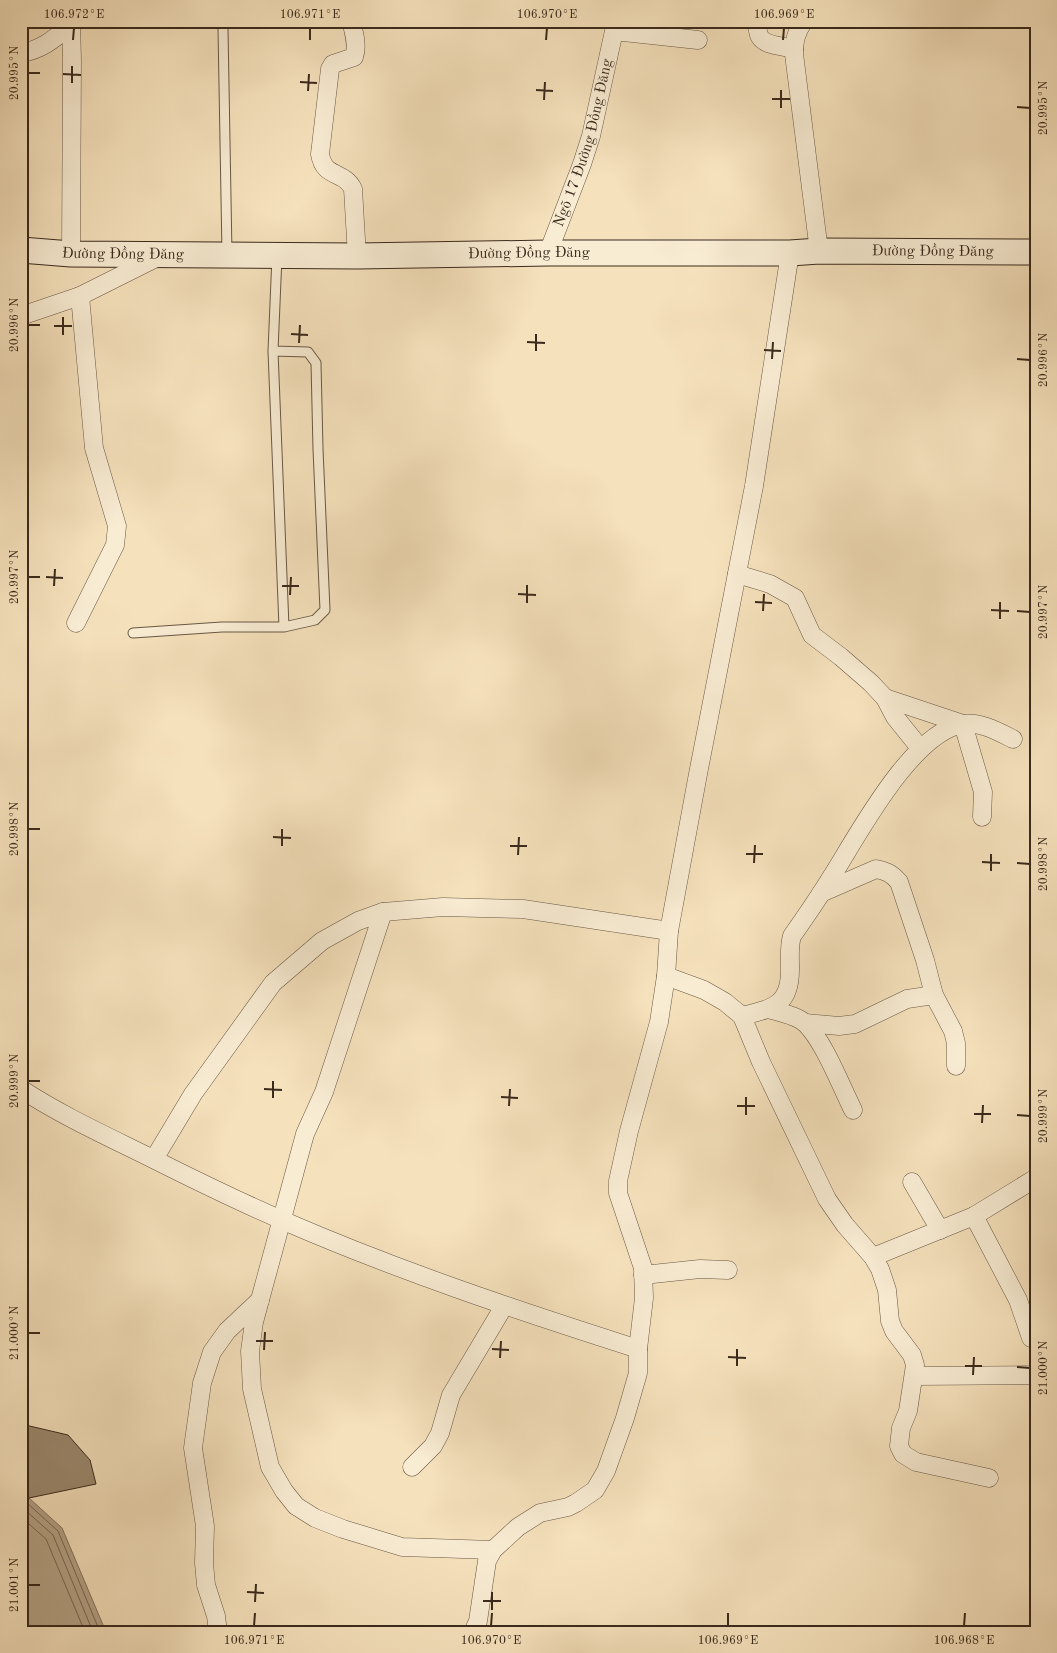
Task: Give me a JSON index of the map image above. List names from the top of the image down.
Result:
{
  "streets": {
    "main road": ["Đường Đồng Đăng"],
    "street": ["Ngõ 17 Đường Đồng Đăng"]
  },
  "crossings": [
    ["Ngõ 17 Đường Đồng Đăng", "Đường Đồng Đăng"]
  ],
  "coordinates": [
    "106.972°E",
    "106.971°E",
    "106.970°E",
    "106.969°E",
    "20.995°N",
    "20.996°N",
    "20.997°N",
    "20.998°N",
    "20.999°N",
    "21.000°N",
    "21.001°N",
    "106.968°E"
  ]
}
